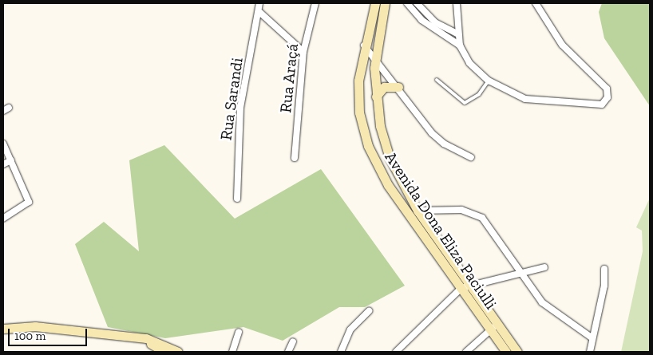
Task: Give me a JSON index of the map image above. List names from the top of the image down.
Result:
{
  "streets": {
    "street": ["Rua Araçá", "Rua Sarandi", "Avenida Dona Eliza Paciulli"]
  },
  "scale_bar": "100 m"
}
